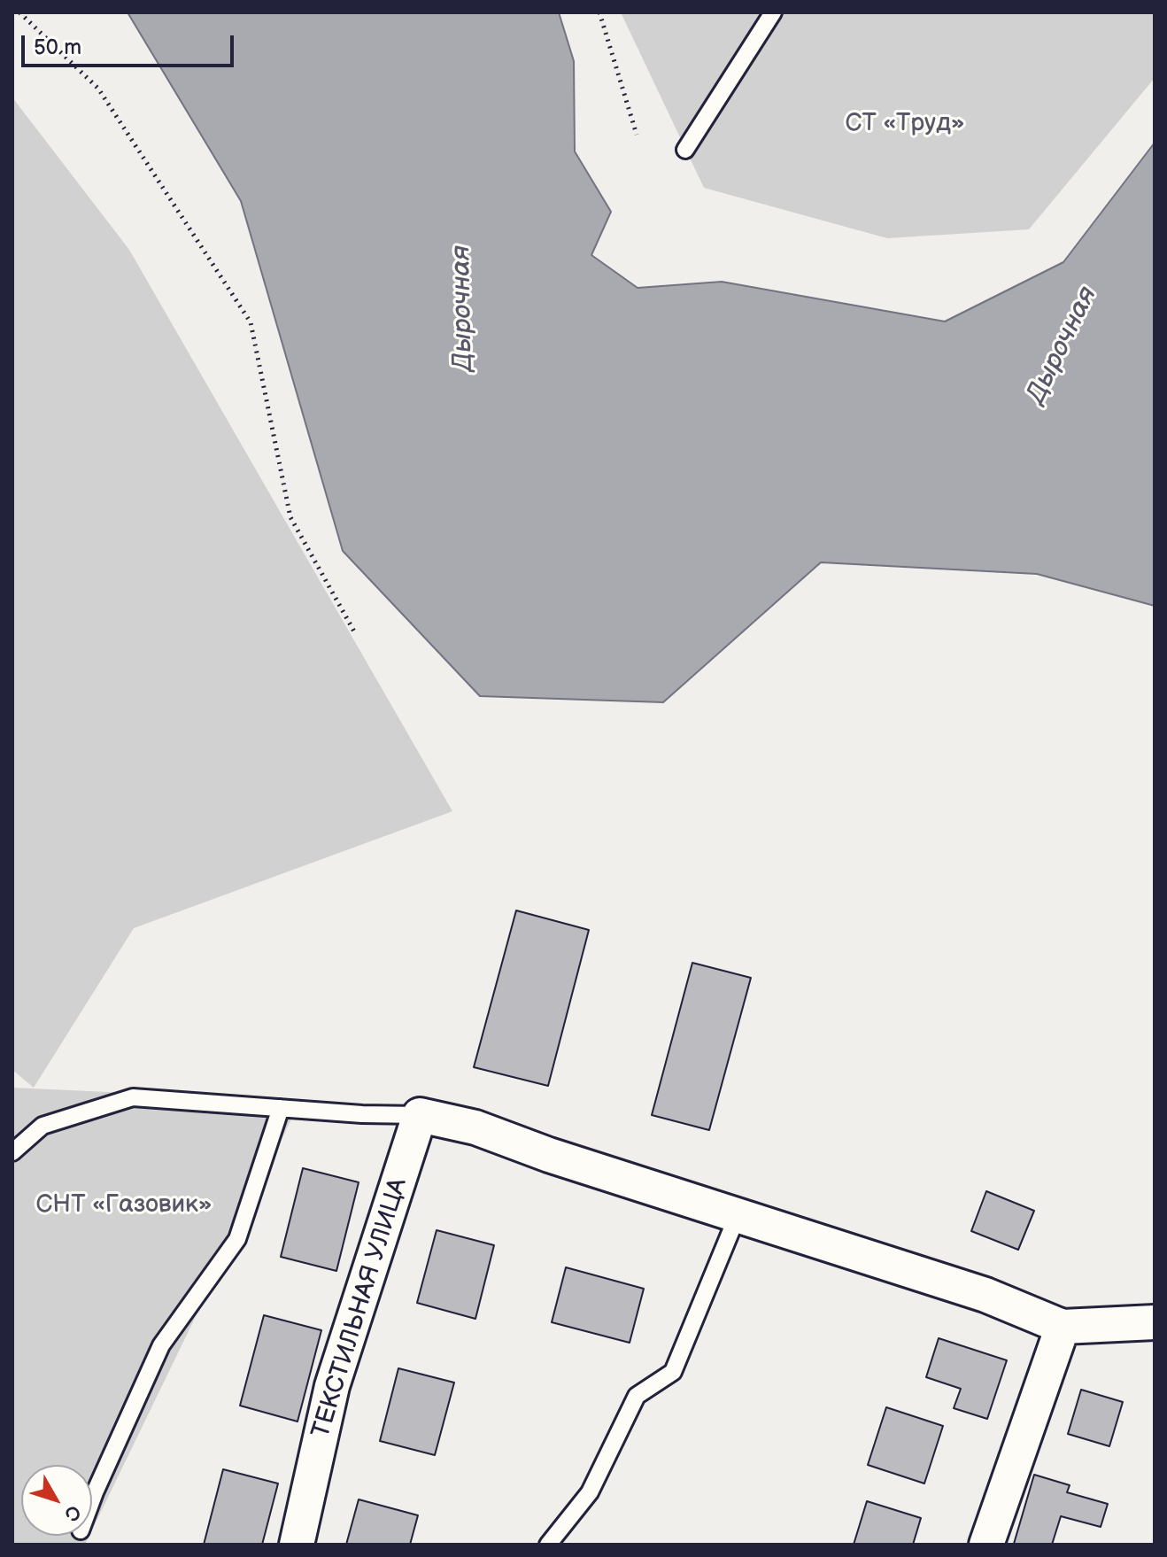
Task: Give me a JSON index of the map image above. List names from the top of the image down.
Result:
{
  "streets": {
    "street": ["ТЕКСТИЛЬНАЯ УЛИЦА"]
  },
  "water": ["Дырочная"],
  "parks": ["СТ «Труд»", "СНТ «Газовик»"],
  "scale_bar": "50 m",
  "north": "bottom right"
}
